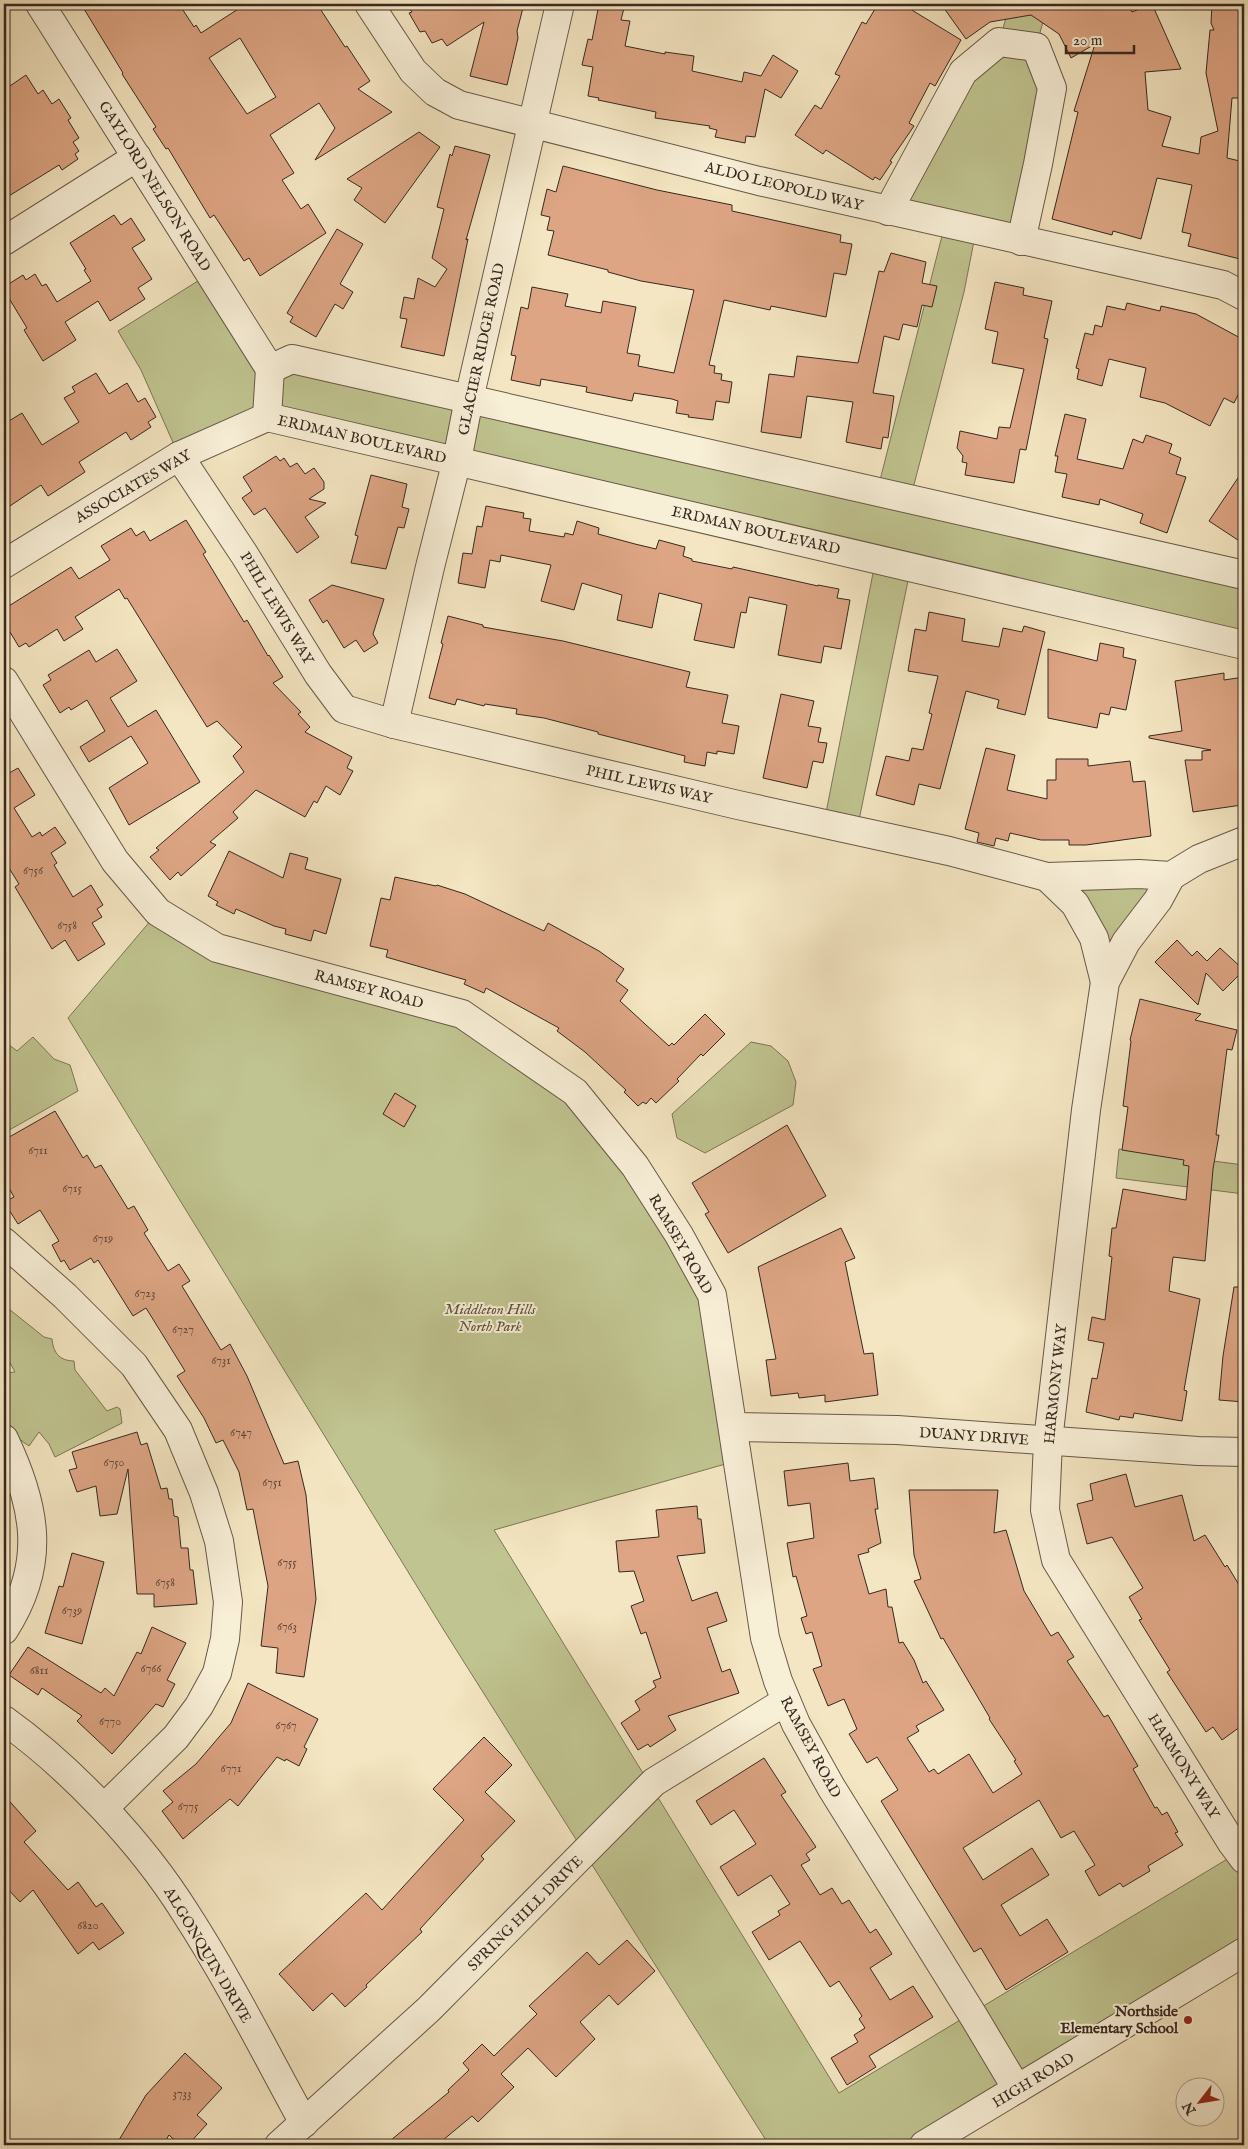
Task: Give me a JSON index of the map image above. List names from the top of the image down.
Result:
{
  "streets": {
    "street": [
      "GAYLORD NELSON ROAD",
      "ALDO LEOPOLD WAY",
      "GLACIER RIDGE ROAD",
      "ERDMAN BOULEVARD",
      "ASSOCIATES WAY",
      "PHIL LEWIS WAY",
      "RAMSEY ROAD",
      "HARMONY WAY",
      "DUANY DRIVE",
      "SPRING HILL DRIVE",
      "ALGONQUIN DRIVE",
      "HIGH ROAD"
    ]
  },
  "crossings": [
    ["GAYLORD NELSON ROAD", "ERDMAN BOULEVARD"],
    ["ALDO LEOPOLD WAY", "GLACIER RIDGE ROAD"],
    ["GLACIER RIDGE ROAD", "ERDMAN BOULEVARD"],
    ["GLACIER RIDGE ROAD", "PHIL LEWIS WAY"],
    ["ERDMAN BOULEVARD", "ASSOCIATES WAY"],
    ["ASSOCIATES WAY", "PHIL LEWIS WAY"],
    ["PHIL LEWIS WAY", "HARMONY WAY"],
    ["RAMSEY ROAD", "DUANY DRIVE"],
    ["RAMSEY ROAD", "SPRING HILL DRIVE"],
    ["RAMSEY ROAD", "HIGH ROAD"],
    ["HARMONY WAY", "DUANY DRIVE"],
    ["SPRING HILL DRIVE", "ALGONQUIN DRIVE"]
  ],
  "parks": ["Middleton Hills North Park"],
  "places": ["Northside Elementary School"],
  "house_numbers": [
    "6756",
    "6758",
    "6711",
    "6715",
    "6719",
    "6723",
    "6727",
    "6731",
    "6747",
    "6750",
    "6751",
    "6755",
    "6758",
    "6739",
    "6763",
    "6766",
    "6811",
    "6770",
    "6767",
    "6771",
    "6775",
    "6820",
    "3733"
  ],
  "scale_bar": "20 m",
  "north": "bottom left"
}
